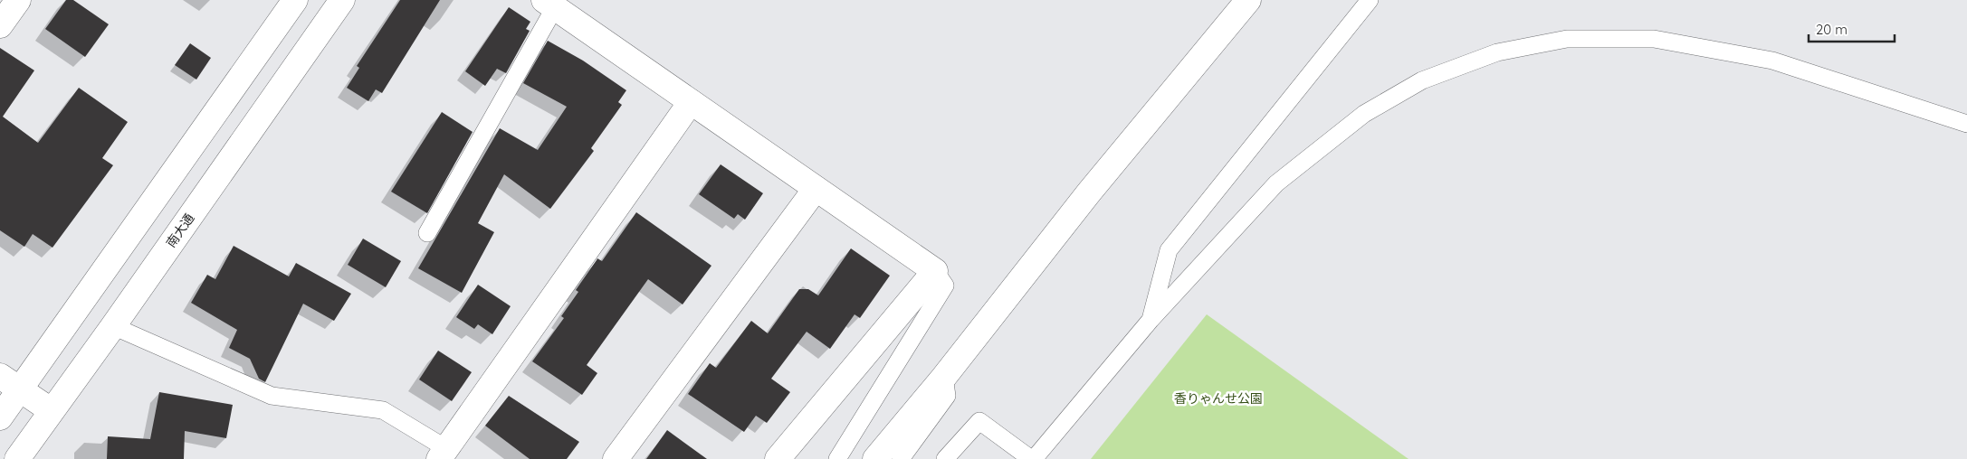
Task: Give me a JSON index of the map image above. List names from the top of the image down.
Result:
{
  "streets": {
    "street": ["南大通"]
  },
  "parks": ["香りゃんせ公園"],
  "scale_bar": "20 m"
}
